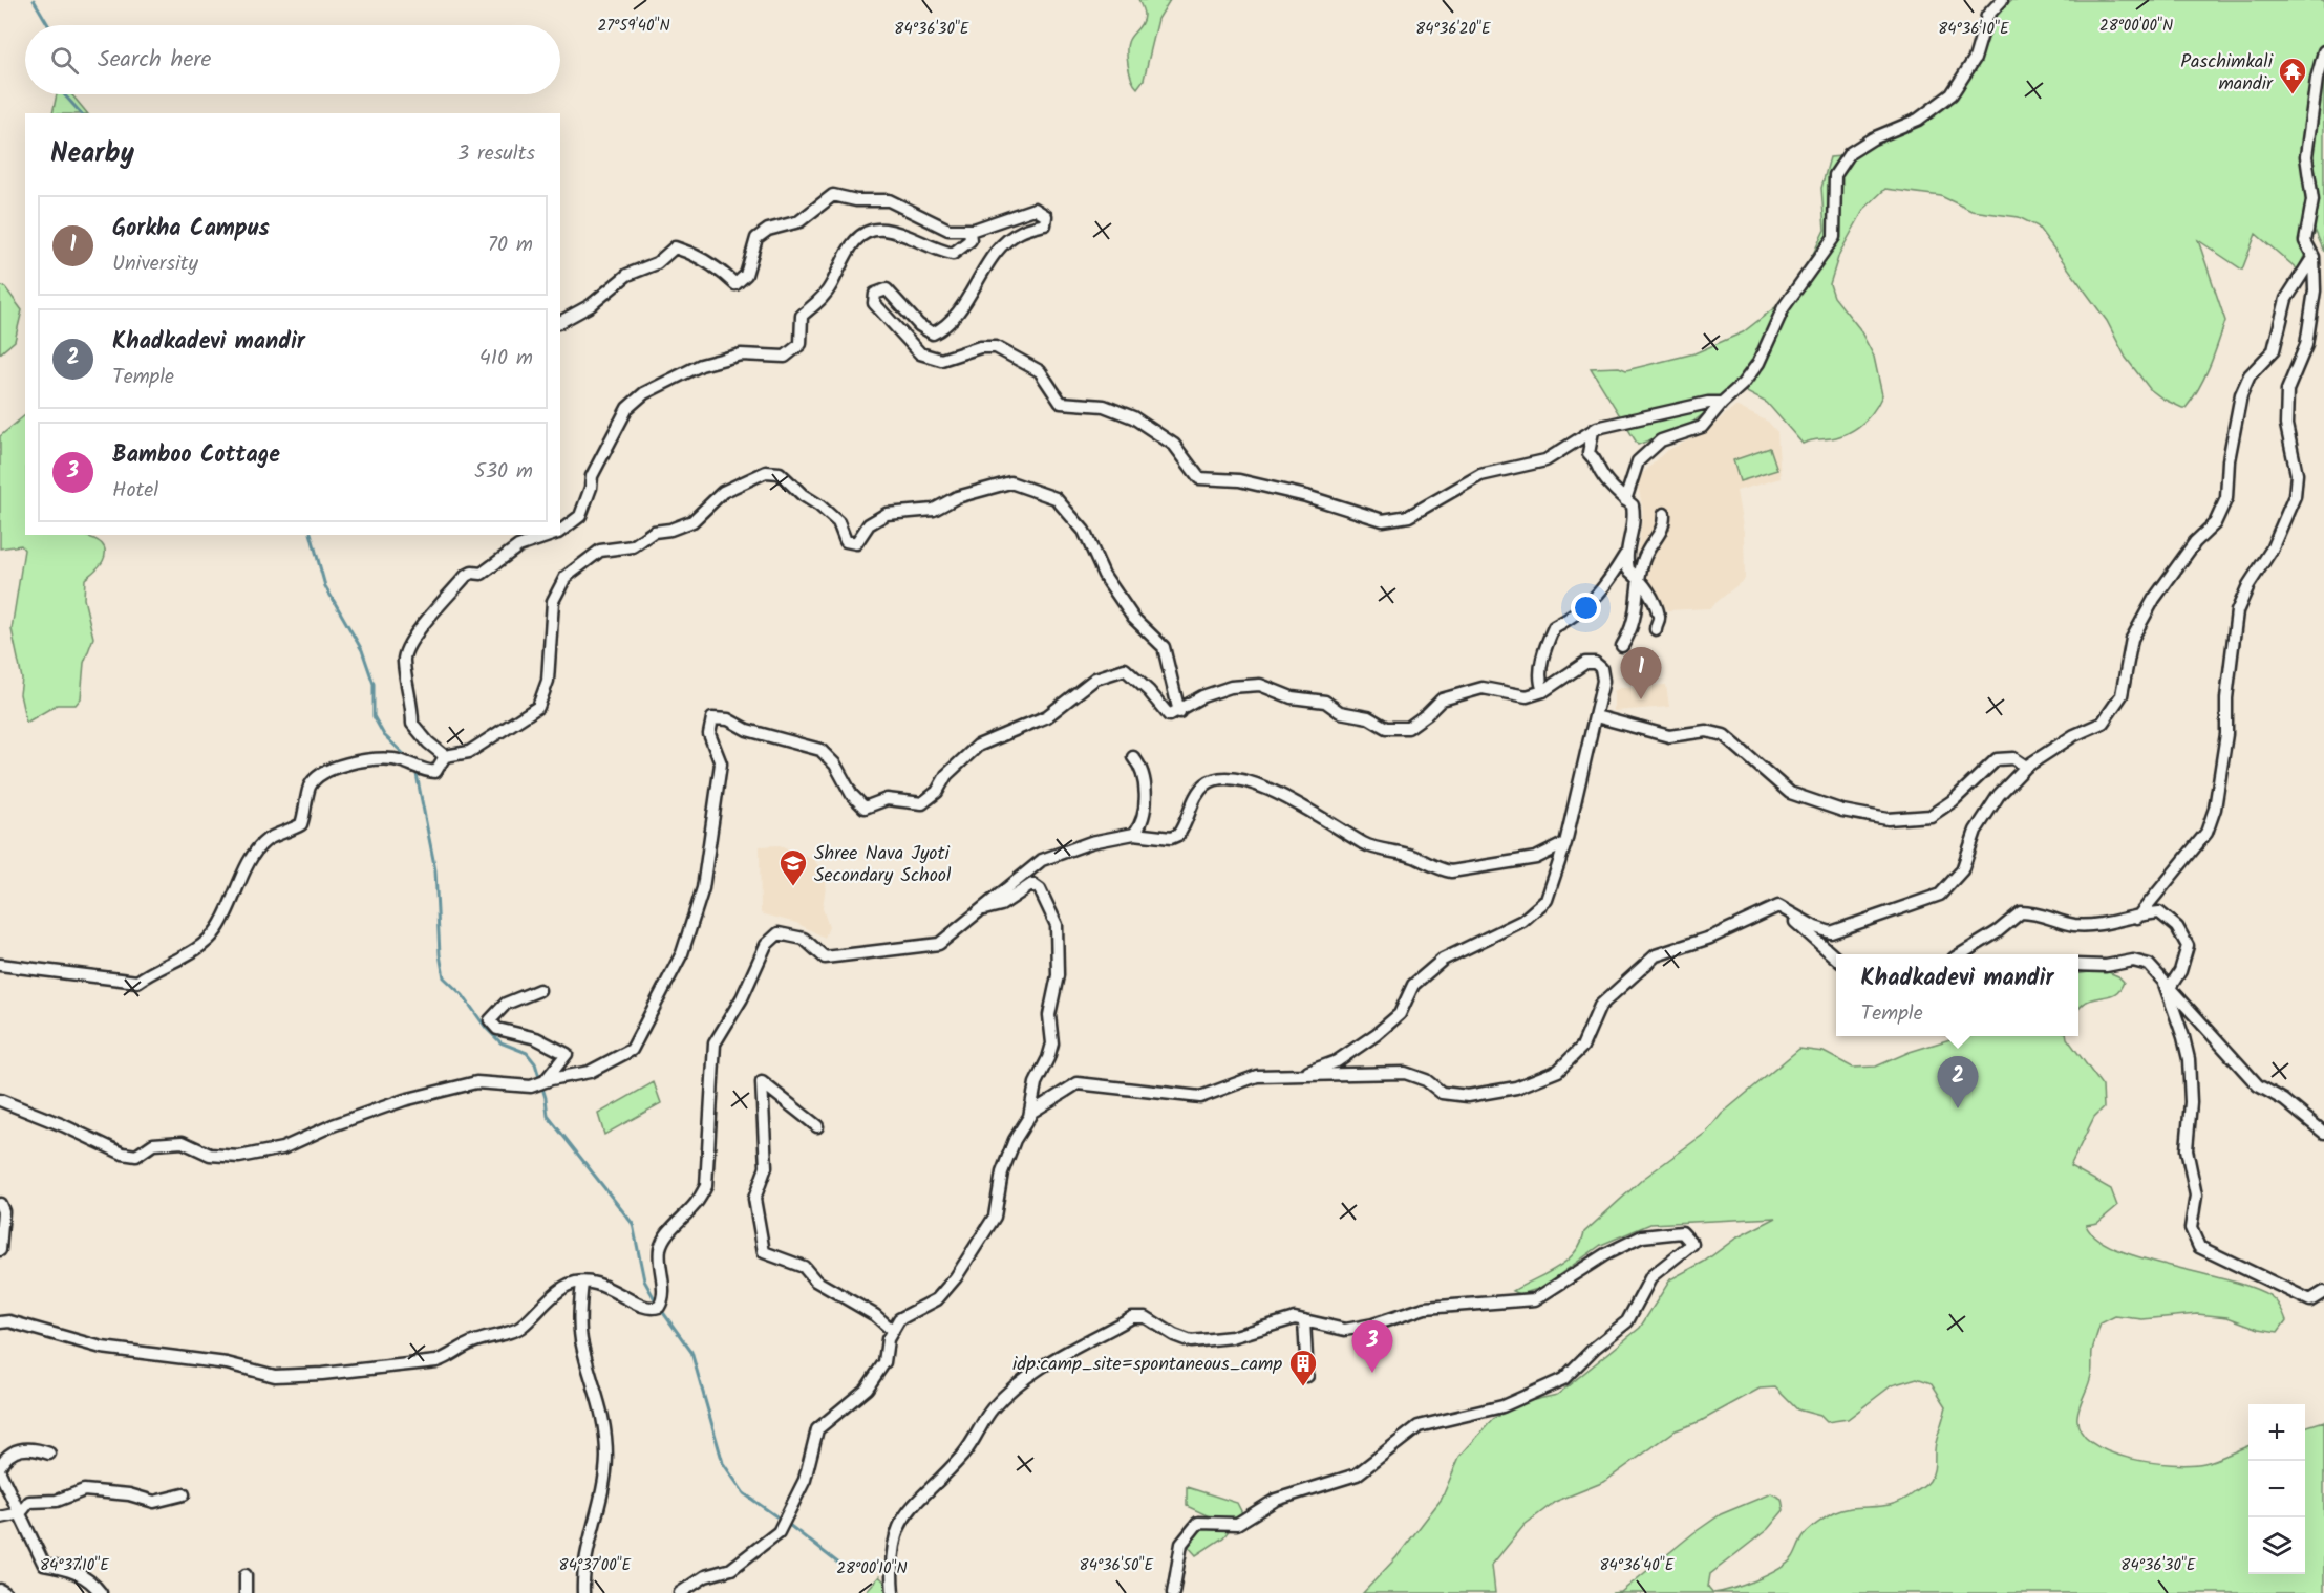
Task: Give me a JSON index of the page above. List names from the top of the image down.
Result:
{
  "places": {
    "temple": ["Paschimkali mandir"],
    "school or university": ["Shree Nava Jyoti Secondary School"],
    "building": ["idp:camp_site=spontaneous_camp"]
  },
  "page": {
    "search": "Search here",
    "heading": ["Nearby", "3 results"],
    "list": [
      {
        "mark": "1",
        "name": "Gorkha Campus",
        "note": "University",
        "value": "70 m"
      },
      {
        "mark": "2",
        "name": "Khadkadevi mandir",
        "note": "Temple",
        "value": "410 m"
      },
      {
        "mark": "3",
        "name": "Bamboo Cottage",
        "note": "Hotel",
        "value": "530 m"
      }
    ],
    "pins": ["1", "2", "3"],
    "popup": ["Khadkadevi mandir", "Temple"],
    "map_buttons": ["+", "−"]
  },
  "coordinates": [
    "27°59'40\"N",
    "28°00'00\"N",
    "84°36'30\"E",
    "84°36'20\"E",
    "84°36'10\"E",
    "84°37'10\"E",
    "84°37'00\"E",
    "84°36'50\"E",
    "84°36'40\"E",
    "28°00'10\"N"
  ]
}
